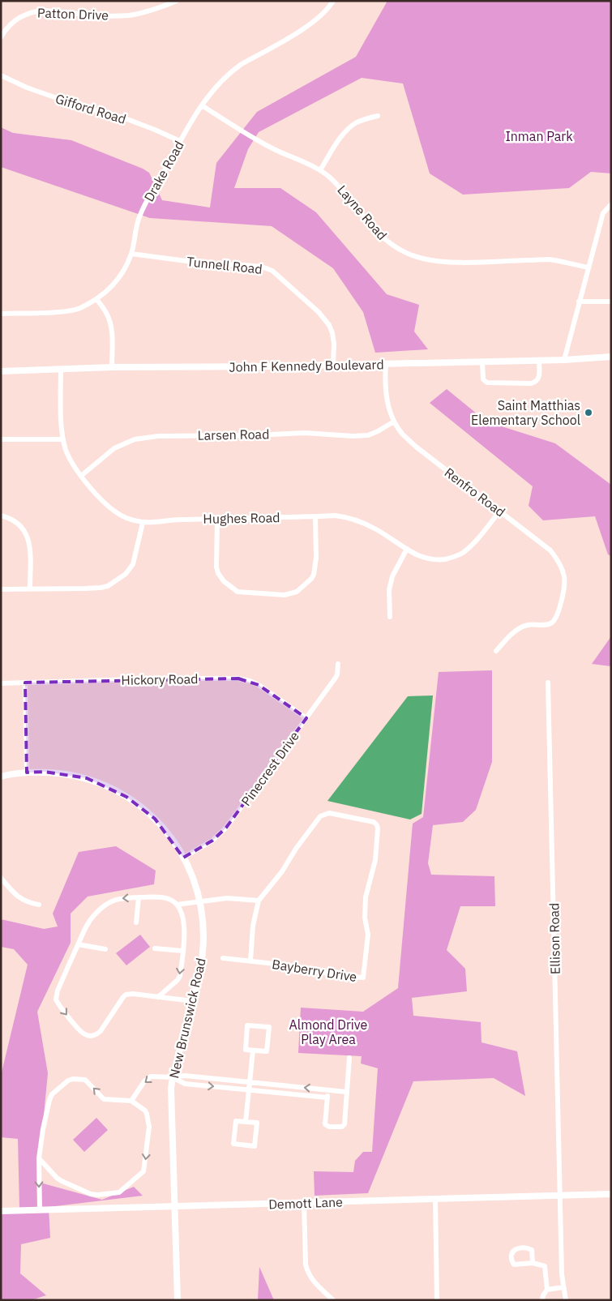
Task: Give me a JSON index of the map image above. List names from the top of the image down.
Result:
{
  "streets": {
    "street": [
      "Patton Drive",
      "Gifford Road",
      "Drake Road",
      "Layne Road",
      "Tunnell Road",
      "John F Kennedy Boulevard",
      "Larsen Road",
      "Renfro Road",
      "Hughes Road",
      "Hickory Road",
      "Pinecrest Drive",
      "Ellison Road",
      "Bayberry Drive",
      "New Brunswick Road",
      "Demott Lane"
    ]
  },
  "crossings": [
    ["Gifford Road", "Drake Road"],
    ["Drake Road", "Layne Road"],
    ["Drake Road", "Tunnell Road"],
    ["Tunnell Road", "John F Kennedy Boulevard"],
    ["John F Kennedy Boulevard", "Renfro Road"],
    ["John F Kennedy Boulevard", "Hughes Road"],
    ["Larsen Road", "Renfro Road"],
    ["Larsen Road", "Hughes Road"],
    ["Renfro Road", "Hughes Road"],
    ["Hickory Road", "Pinecrest Drive"],
    ["Pinecrest Drive", "New Brunswick Road"],
    ["Ellison Road", "Demott Lane"],
    ["New Brunswick Road", "Demott Lane"]
  ],
  "parks": ["Inman Park", "Almond Drive Play Area"],
  "places": ["Saint Matthias Elementary School"]
}
